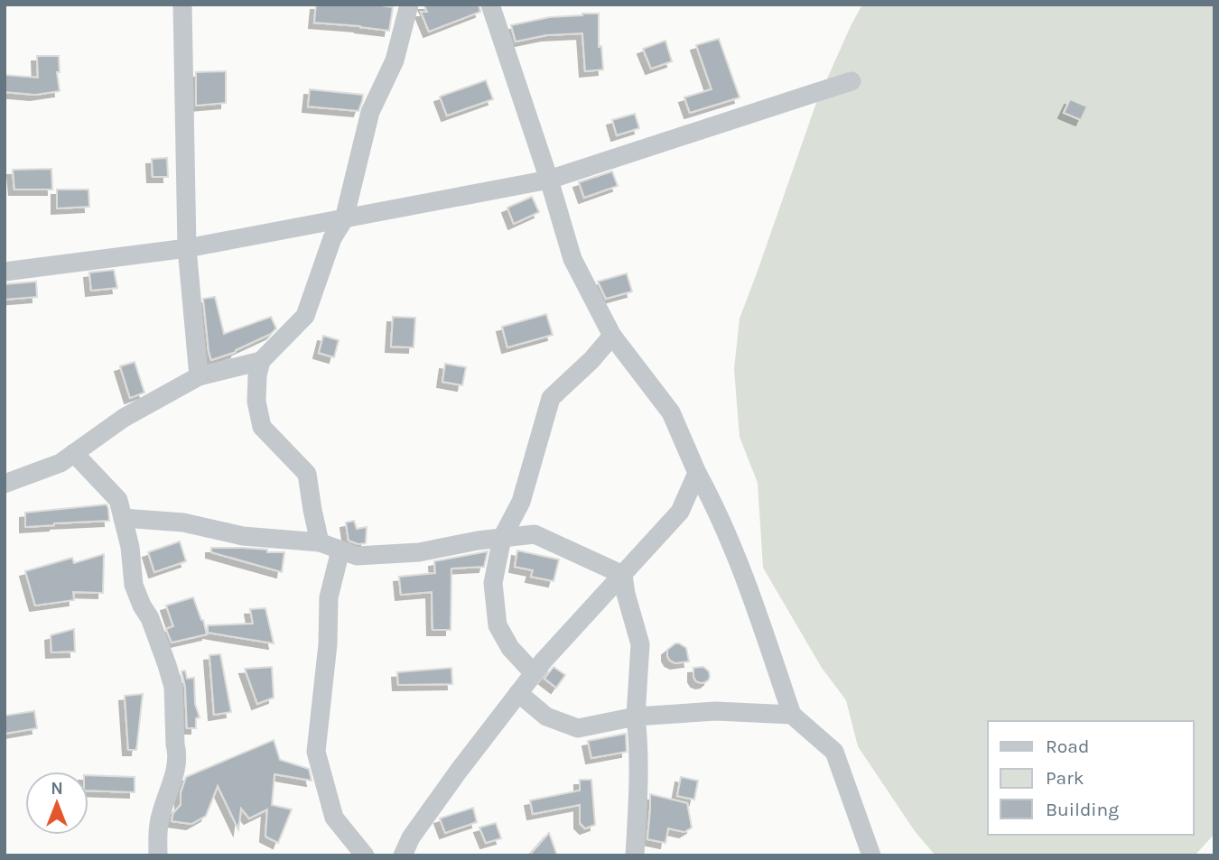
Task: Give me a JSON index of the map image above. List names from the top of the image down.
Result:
{
  "legend": ["Road", "Park", "Building"],
  "north": "top"
}
